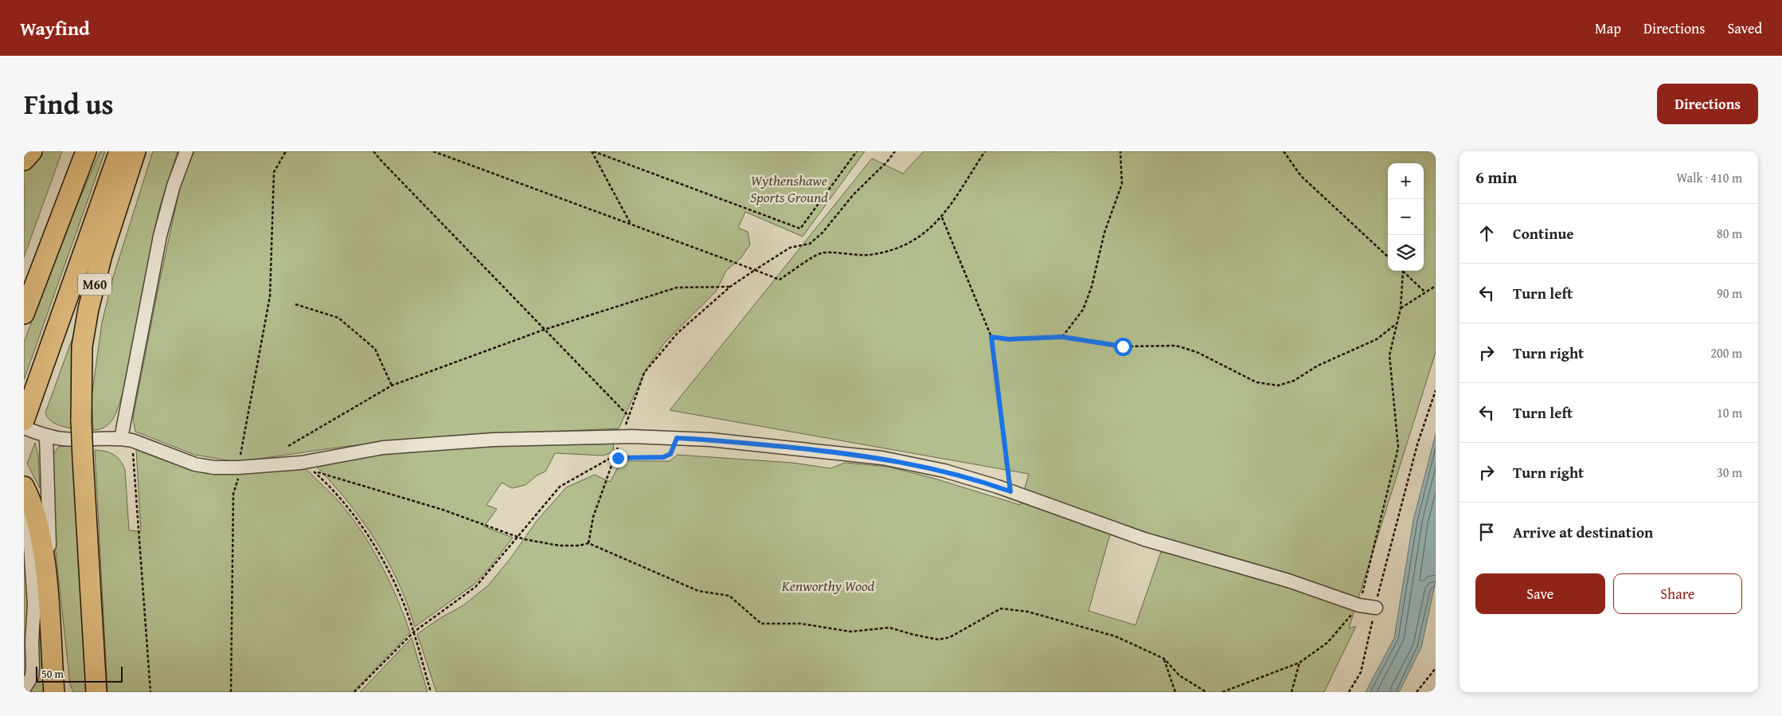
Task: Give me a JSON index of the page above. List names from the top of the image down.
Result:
{
  "streets": {
    "highway": ["M60"]
  },
  "parks": ["Wythenshawe Sports Ground", "Kenworthy Wood"],
  "scale_bar": "50 m",
  "page": {
    "header": "Wayfind",
    "nav": ["Map", "Directions", "Saved"],
    "title": "Find us",
    "buttons": [
      "Directions",
      ["Save", "Share"]
    ],
    "heading": ["6 min", "Walk · 410 m"],
    "map_buttons": ["+", "−"],
    "list": [
      ["Continue", "80 m"],
      ["Turn left", "90 m"],
      ["Turn right", "200 m"],
      ["Turn left", "10 m"],
      ["Turn right", "30 m"],
      "Arrive at destination"
    ],
    "scale": "50 m"
  }
}
